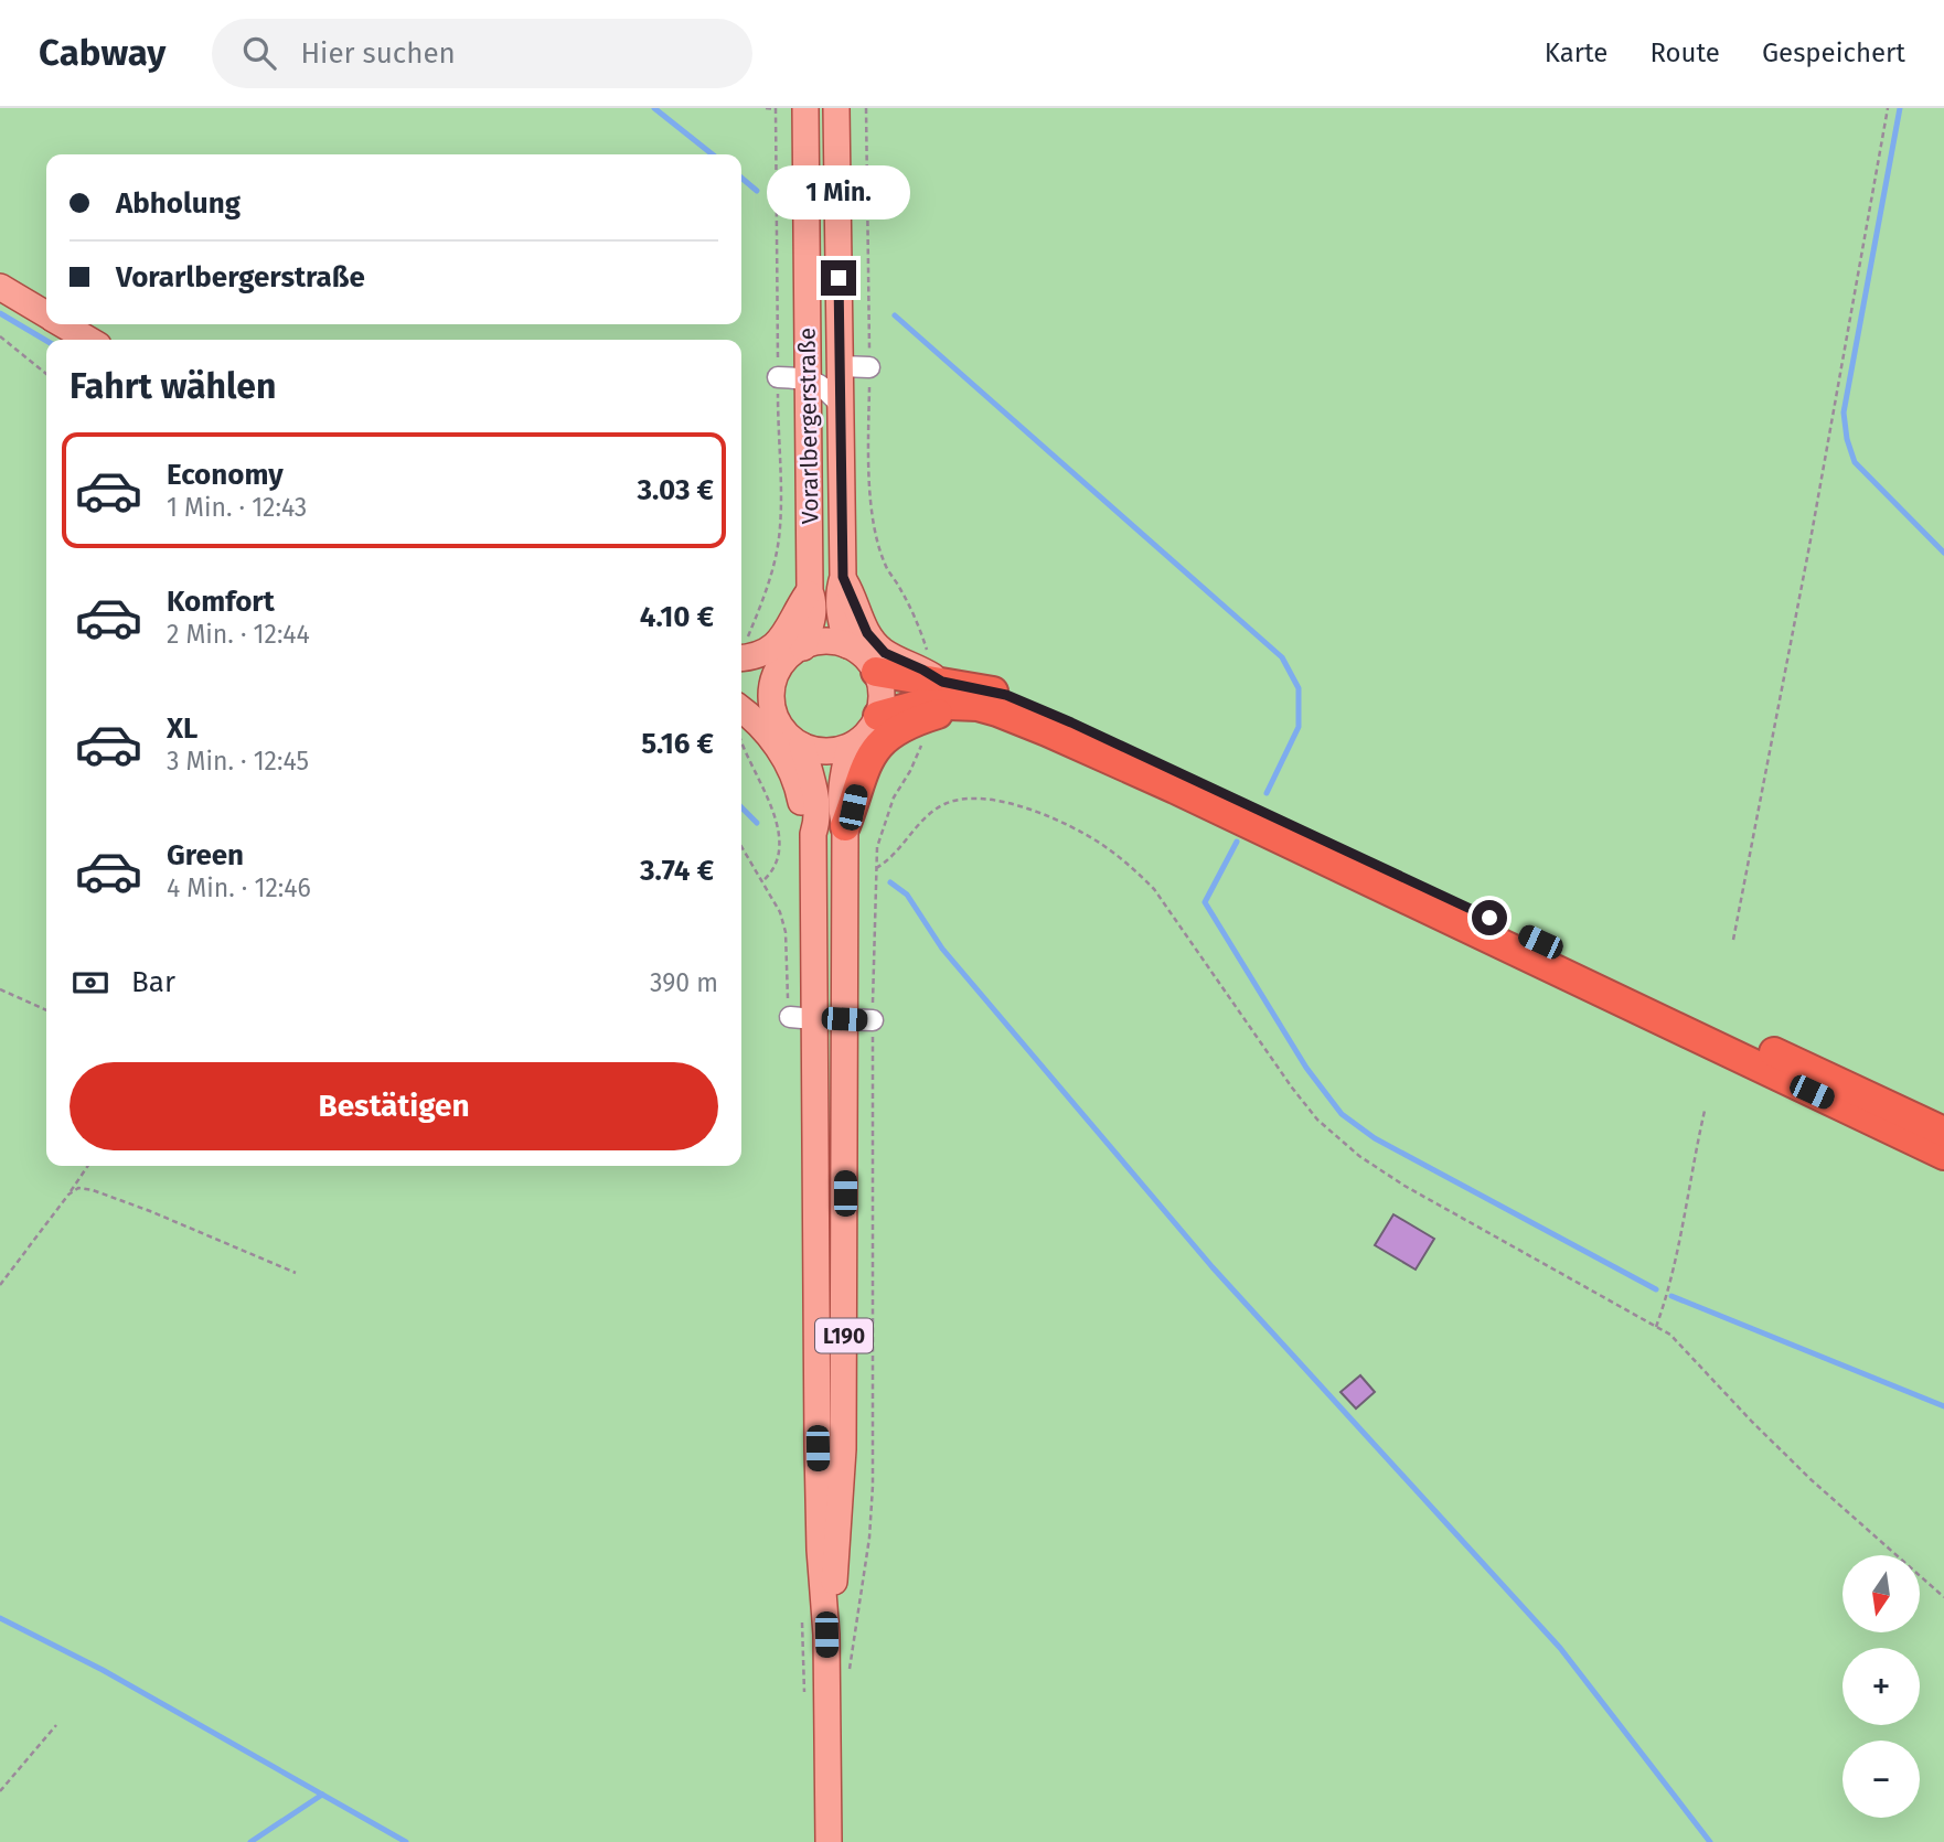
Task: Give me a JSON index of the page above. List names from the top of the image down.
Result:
{
  "streets": {
    "main road": ["Vorarlbergerstraße", "L190"]
  },
  "crossings": [
    ["Vorarlbergerstraße", "L190"]
  ],
  "north": "bottom",
  "page": {
    "header": "Cabway",
    "search": "Hier suchen",
    "nav": ["Karte", "Route", "Gespeichert"],
    "banner": ["Abholung", "Vorarlbergerstraße"],
    "bubble": "1 Min.",
    "heading": "Fahrt wählen",
    "list": [
      {
        "name": "Economy",
        "note": "1 Min. · 12:43",
        "value": "3.03 €"
      },
      {
        "name": "Komfort",
        "note": "2 Min. · 12:44",
        "value": "4.10 €"
      },
      {
        "name": "XL",
        "note": "3 Min. · 12:45",
        "value": "5.16 €"
      },
      {
        "name": "Green",
        "note": "4 Min. · 12:46",
        "value": "3.74 €"
      }
    ],
    "pay": ["Bar", "390 m"],
    "buttons": "Bestätigen",
    "map_buttons": ["+", "−"]
  }
}
